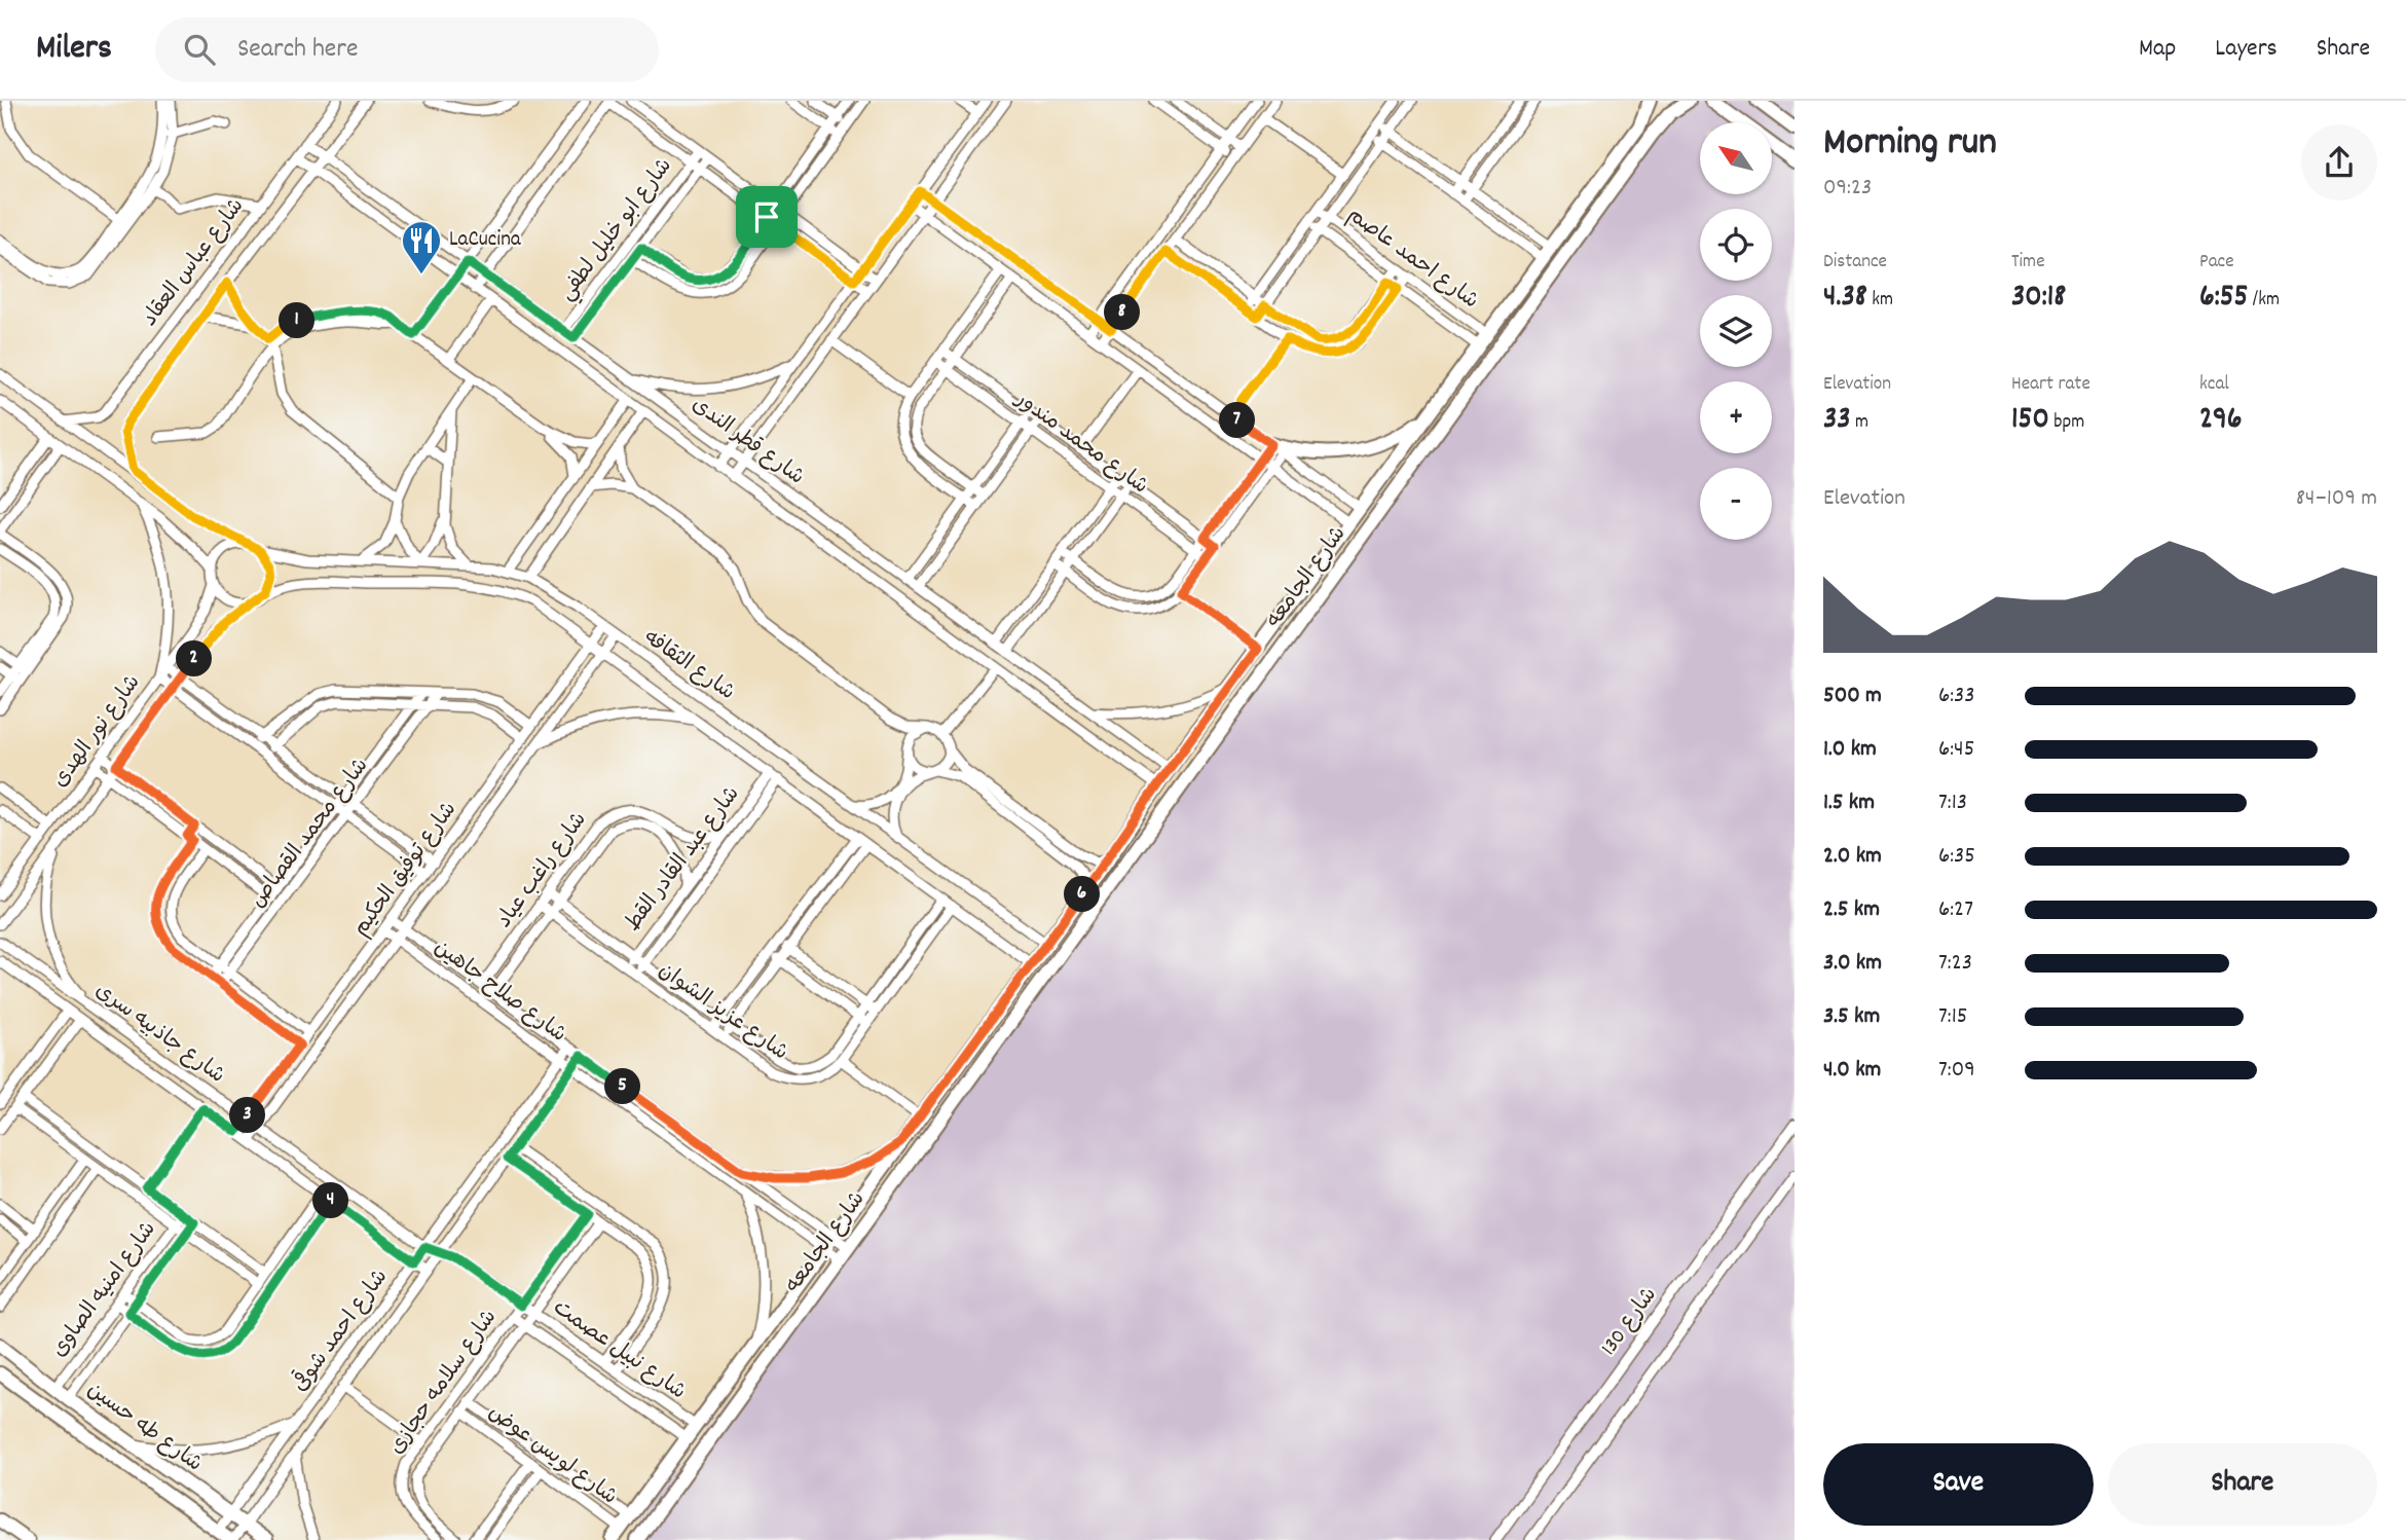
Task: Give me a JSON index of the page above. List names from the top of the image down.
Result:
{
  "streets": {
    "street": [
      "شارع ابو خليل لطفي",
      "شارع احمد عاصم",
      "شارع عباس العقاد",
      "شارع قطر الندى",
      "شارع محمد مندور",
      "شارع الجامعه",
      "شارع الثقافه",
      "شارع نور الهدى",
      "شارع محمد القصاص",
      "شارع عبد القادر القط",
      "شارع توفيق الحكيم",
      "شارع راغب عياد",
      "شارع صلاح جاهين",
      "شارع عزيز الشوان",
      "شارع جاذبيه سرى",
      "شارع امنيه الصاوى",
      "شارع 130",
      "شارع احمد شوقى",
      "شارع نبيل عصمت",
      "شارع سلامه حجازى",
      "شارع طه حسين",
      "شارع لويس عوض"
    ]
  },
  "crossings": [
    ["شارع ابو خليل لطفي", "شارع قطر الندى"],
    ["شارع احمد عاصم", "شارع الجامعه"],
    ["شارع عباس العقاد", "شارع قطر الندى"],
    ["شارع عباس العقاد", "شارع الثقافه"],
    ["شارع قطر الندى", "شارع الجامعه"],
    ["شارع الجامعه", "شارع الثقافه"],
    ["شارع الجامعه", "شارع صلاح جاهين"],
    ["شارع الجامعه", "شارع نبيل عصمت"],
    ["شارع الجامعه", "شارع لويس عوض"],
    ["شارع الثقافه", "شارع نور الهدى"],
    ["شارع الثقافه", "شارع عبد القادر القط"],
    ["شارع الثقافه", "شارع توفيق الحكيم"],
    ["شارع الثقافه", "شارع عزيز الشوان"],
    ["شارع عبد القادر القط", "شارع راغب عياد"],
    ["شارع عبد القادر القط", "شارع عزيز الشوان"],
    ["شارع توفيق الحكيم", "شارع صلاح جاهين"],
    ["شارع توفيق الحكيم", "شارع جاذبيه سرى"],
    ["شارع راغب عياد", "شارع صلاح جاهين"],
    ["شارع راغب عياد", "شارع عزيز الشوان"],
    ["شارع صلاح جاهين", "شارع احمد شوقى"],
    ["شارع جاذبيه سرى", "شارع احمد شوقى"],
    ["شارع جاذبيه سرى", "شارع نبيل عصمت"],
    ["شارع امنيه الصاوى", "شارع طه حسين"],
    ["شارع احمد شوقى", "شارع نبيل عصمت"],
    ["شارع احمد شوقى", "شارع طه حسين"],
    ["شارع نبيل عصمت", "شارع سلامه حجازى"],
    ["شارع سلامه حجازى", "شارع لويس عوض"]
  ],
  "places": {
    "restaurant": ["LaCucina"]
  },
  "north": "top left",
  "page": {
    "header": "Milers",
    "search": "Search here",
    "nav": ["Map", "Layers", "Share"],
    "heading": ["Morning run", "09:23"],
    "map_buttons": ["+", "−"],
    "stats": [
      ["Distance", "4.38 km"],
      ["Time", "30:18"],
      ["Pace", "6:55 /km"],
      ["Elevation", "33 m"],
      ["Heart rate", "150 bpm"],
      ["kcal", "296"]
    ],
    "pins": [
      "8",
      "1",
      "7",
      "2",
      "6",
      "5",
      "3",
      "4"
    ],
    "chart": ["Elevation", "84–109 m"],
    "list": [
      {
        "name": "500 m",
        "note": "6:33"
      },
      {
        "name": "1.0 km",
        "note": "6:45"
      },
      {
        "name": "1.5 km",
        "note": "7:13"
      },
      {
        "name": "2.0 km",
        "note": "6:35"
      },
      {
        "name": "2.5 km",
        "note": "6:27"
      },
      {
        "name": "3.0 km",
        "note": "7:23"
      },
      {
        "name": "3.5 km",
        "note": "7:15"
      },
      {
        "name": "4.0 km",
        "note": "7:09"
      }
    ],
    "buttons": ["Save", "Share"]
  }
}
